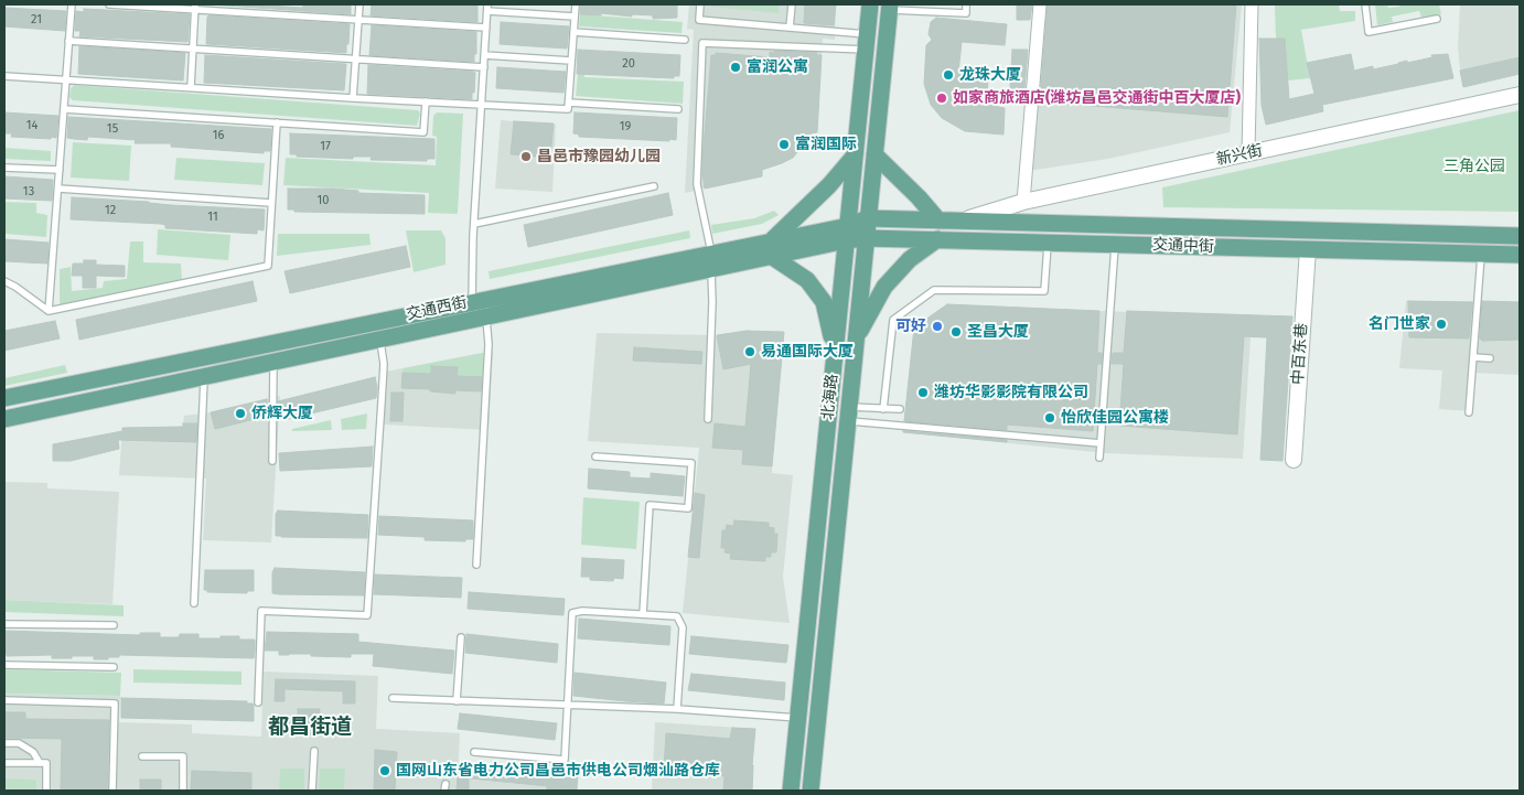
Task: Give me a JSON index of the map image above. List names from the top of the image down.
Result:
{
  "streets": {
    "main road": ["交通中街", "交通西街", "北海路"],
    "street": ["新兴街", "中百东巷"]
  },
  "crossings": [
    ["新兴街", "交通中街"],
    ["交通中街", "交通西街"],
    ["交通中街", "中百东巷"],
    ["交通中街", "北海路"],
    ["交通西街", "北海路"]
  ],
  "districts": ["都昌街道"],
  "parks": ["三角公园"],
  "places": [
    "富润公寓",
    "龙珠大厦",
    "如家商旅酒店(潍坊昌邑交通街中百大厦店)",
    "富润国际",
    "昌邑市豫园幼儿园",
    "名门世家",
    "可好",
    "圣昌大厦",
    "易通国际大厦",
    "潍坊华影影院有限公司",
    "侨辉大厦",
    "怡欣佳园公寓楼",
    "国网山东省电力公司昌邑市供电公司烟汕路仓库"
  ],
  "house_numbers": [
    "21",
    "20",
    "14",
    "19",
    "15",
    "16",
    "17",
    "13",
    "10",
    "12",
    "11"
  ]
}
